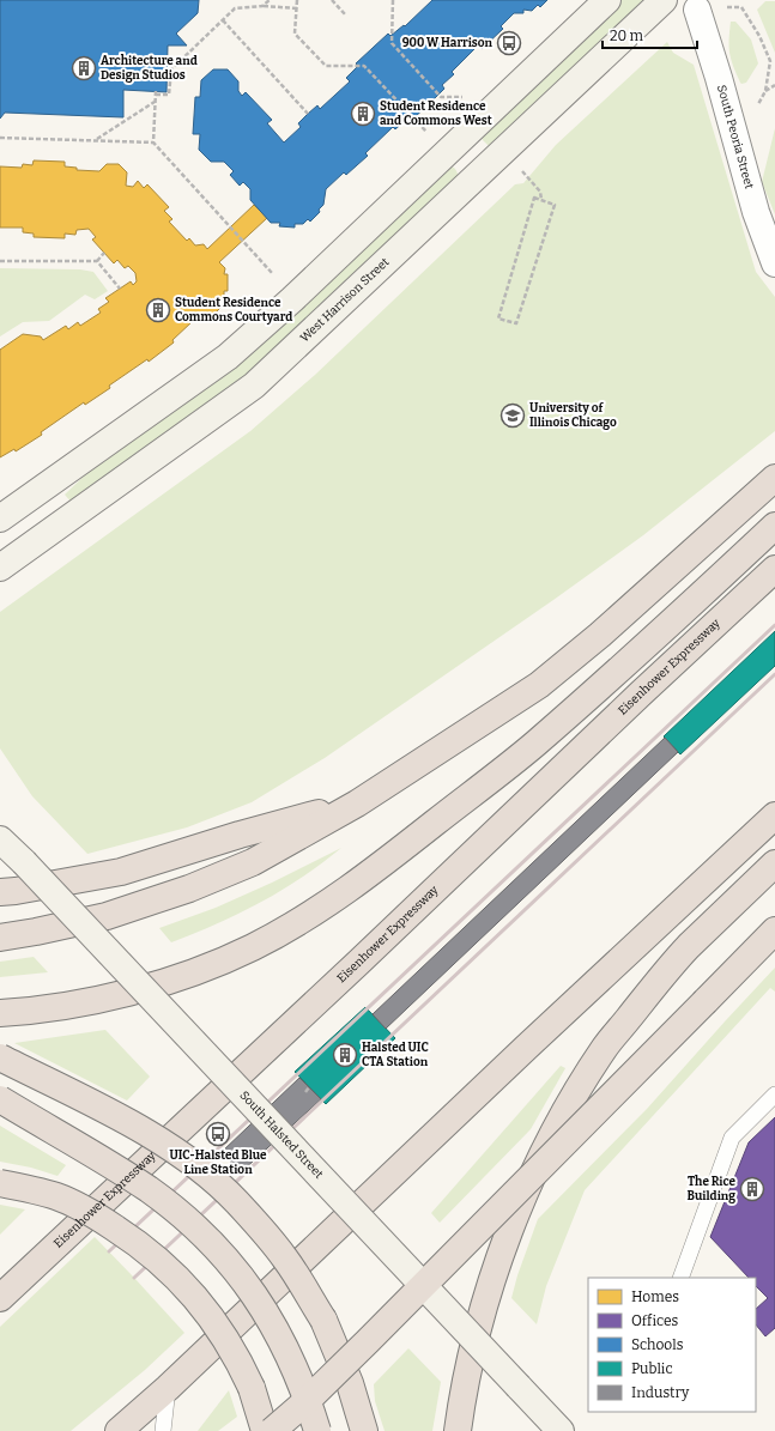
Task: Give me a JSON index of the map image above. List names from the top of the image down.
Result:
{
  "streets": {
    "highway": ["Eisenhower Expressway"],
    "main road": ["West Harrison Street", "South Halsted Street"],
    "street": ["South Peoria Street"]
  },
  "places": {
    "bus stop": ["900 W Harrison", "UIC-Halsted Blue Line Station"],
    "building": [
      "Architecture and Design Studios",
      "Student Residence and Commons West",
      "Student Residence Commons Courtyard",
      "Halsted UIC CTA Station",
      "The Rice Building"
    ],
    "school or university": ["University of Illinois Chicago"]
  },
  "legend": [
    "Homes",
    "Offices",
    "Schools",
    "Public",
    "Industry"
  ],
  "scale_bar": "20 m"
}
